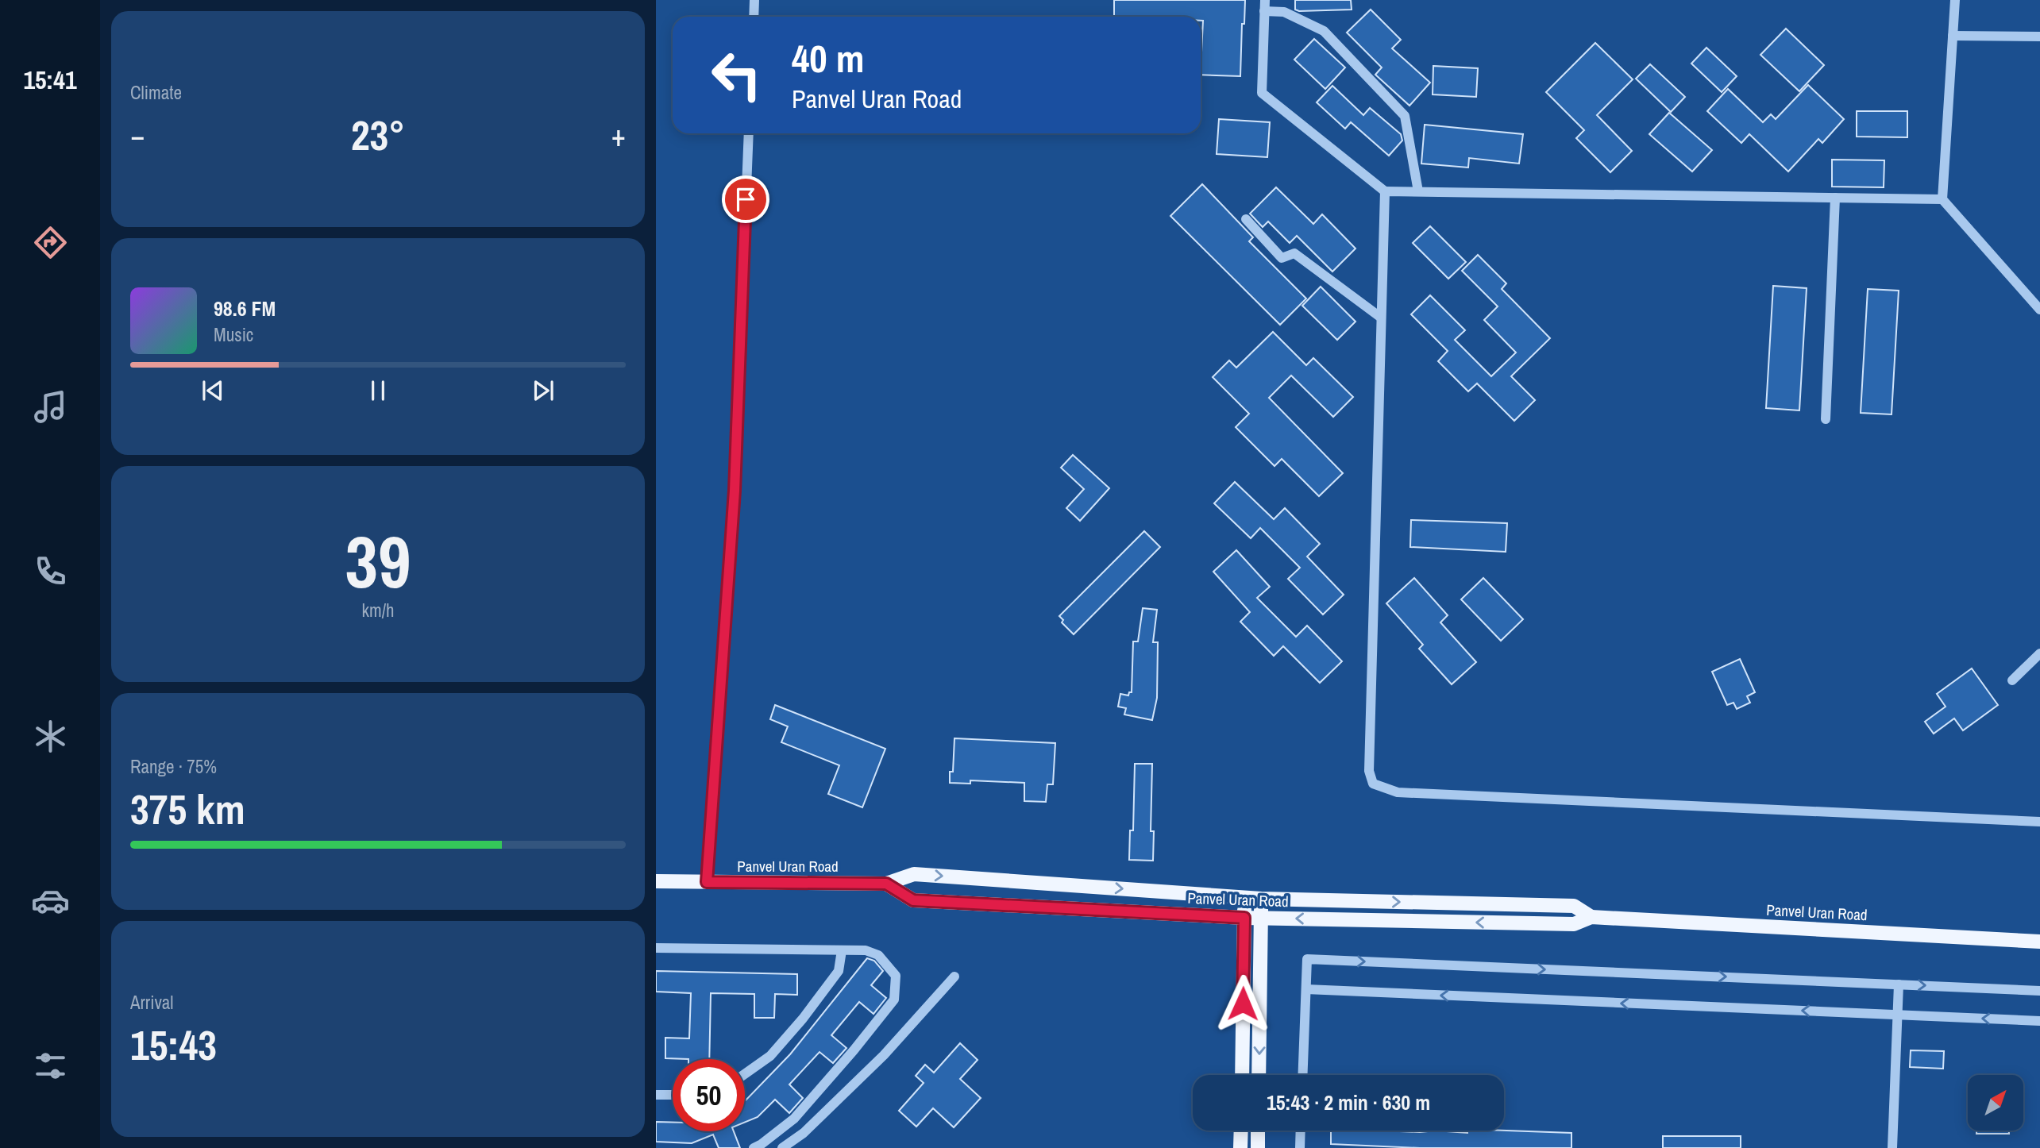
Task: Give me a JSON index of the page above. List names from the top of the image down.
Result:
{
  "streets": {
    "main road": ["Panvel Uran Road"]
  },
  "north": "top right",
  "page": {
    "tabs": "15:41",
    "tile": [
      "Climate",
      ["39", "km/h"],
      ["Range · 75%", "375 km"],
      ["Arrival", "15:43"]
    ],
    "turn": ["40 m", "Panvel Uran Road"],
    "heat": ["−", "23°", "+"],
    "song": ["98.6 FM", "Music"],
    "limit": "50",
    "trip": "15:43 · 2 min · 630 m"
  }
}
